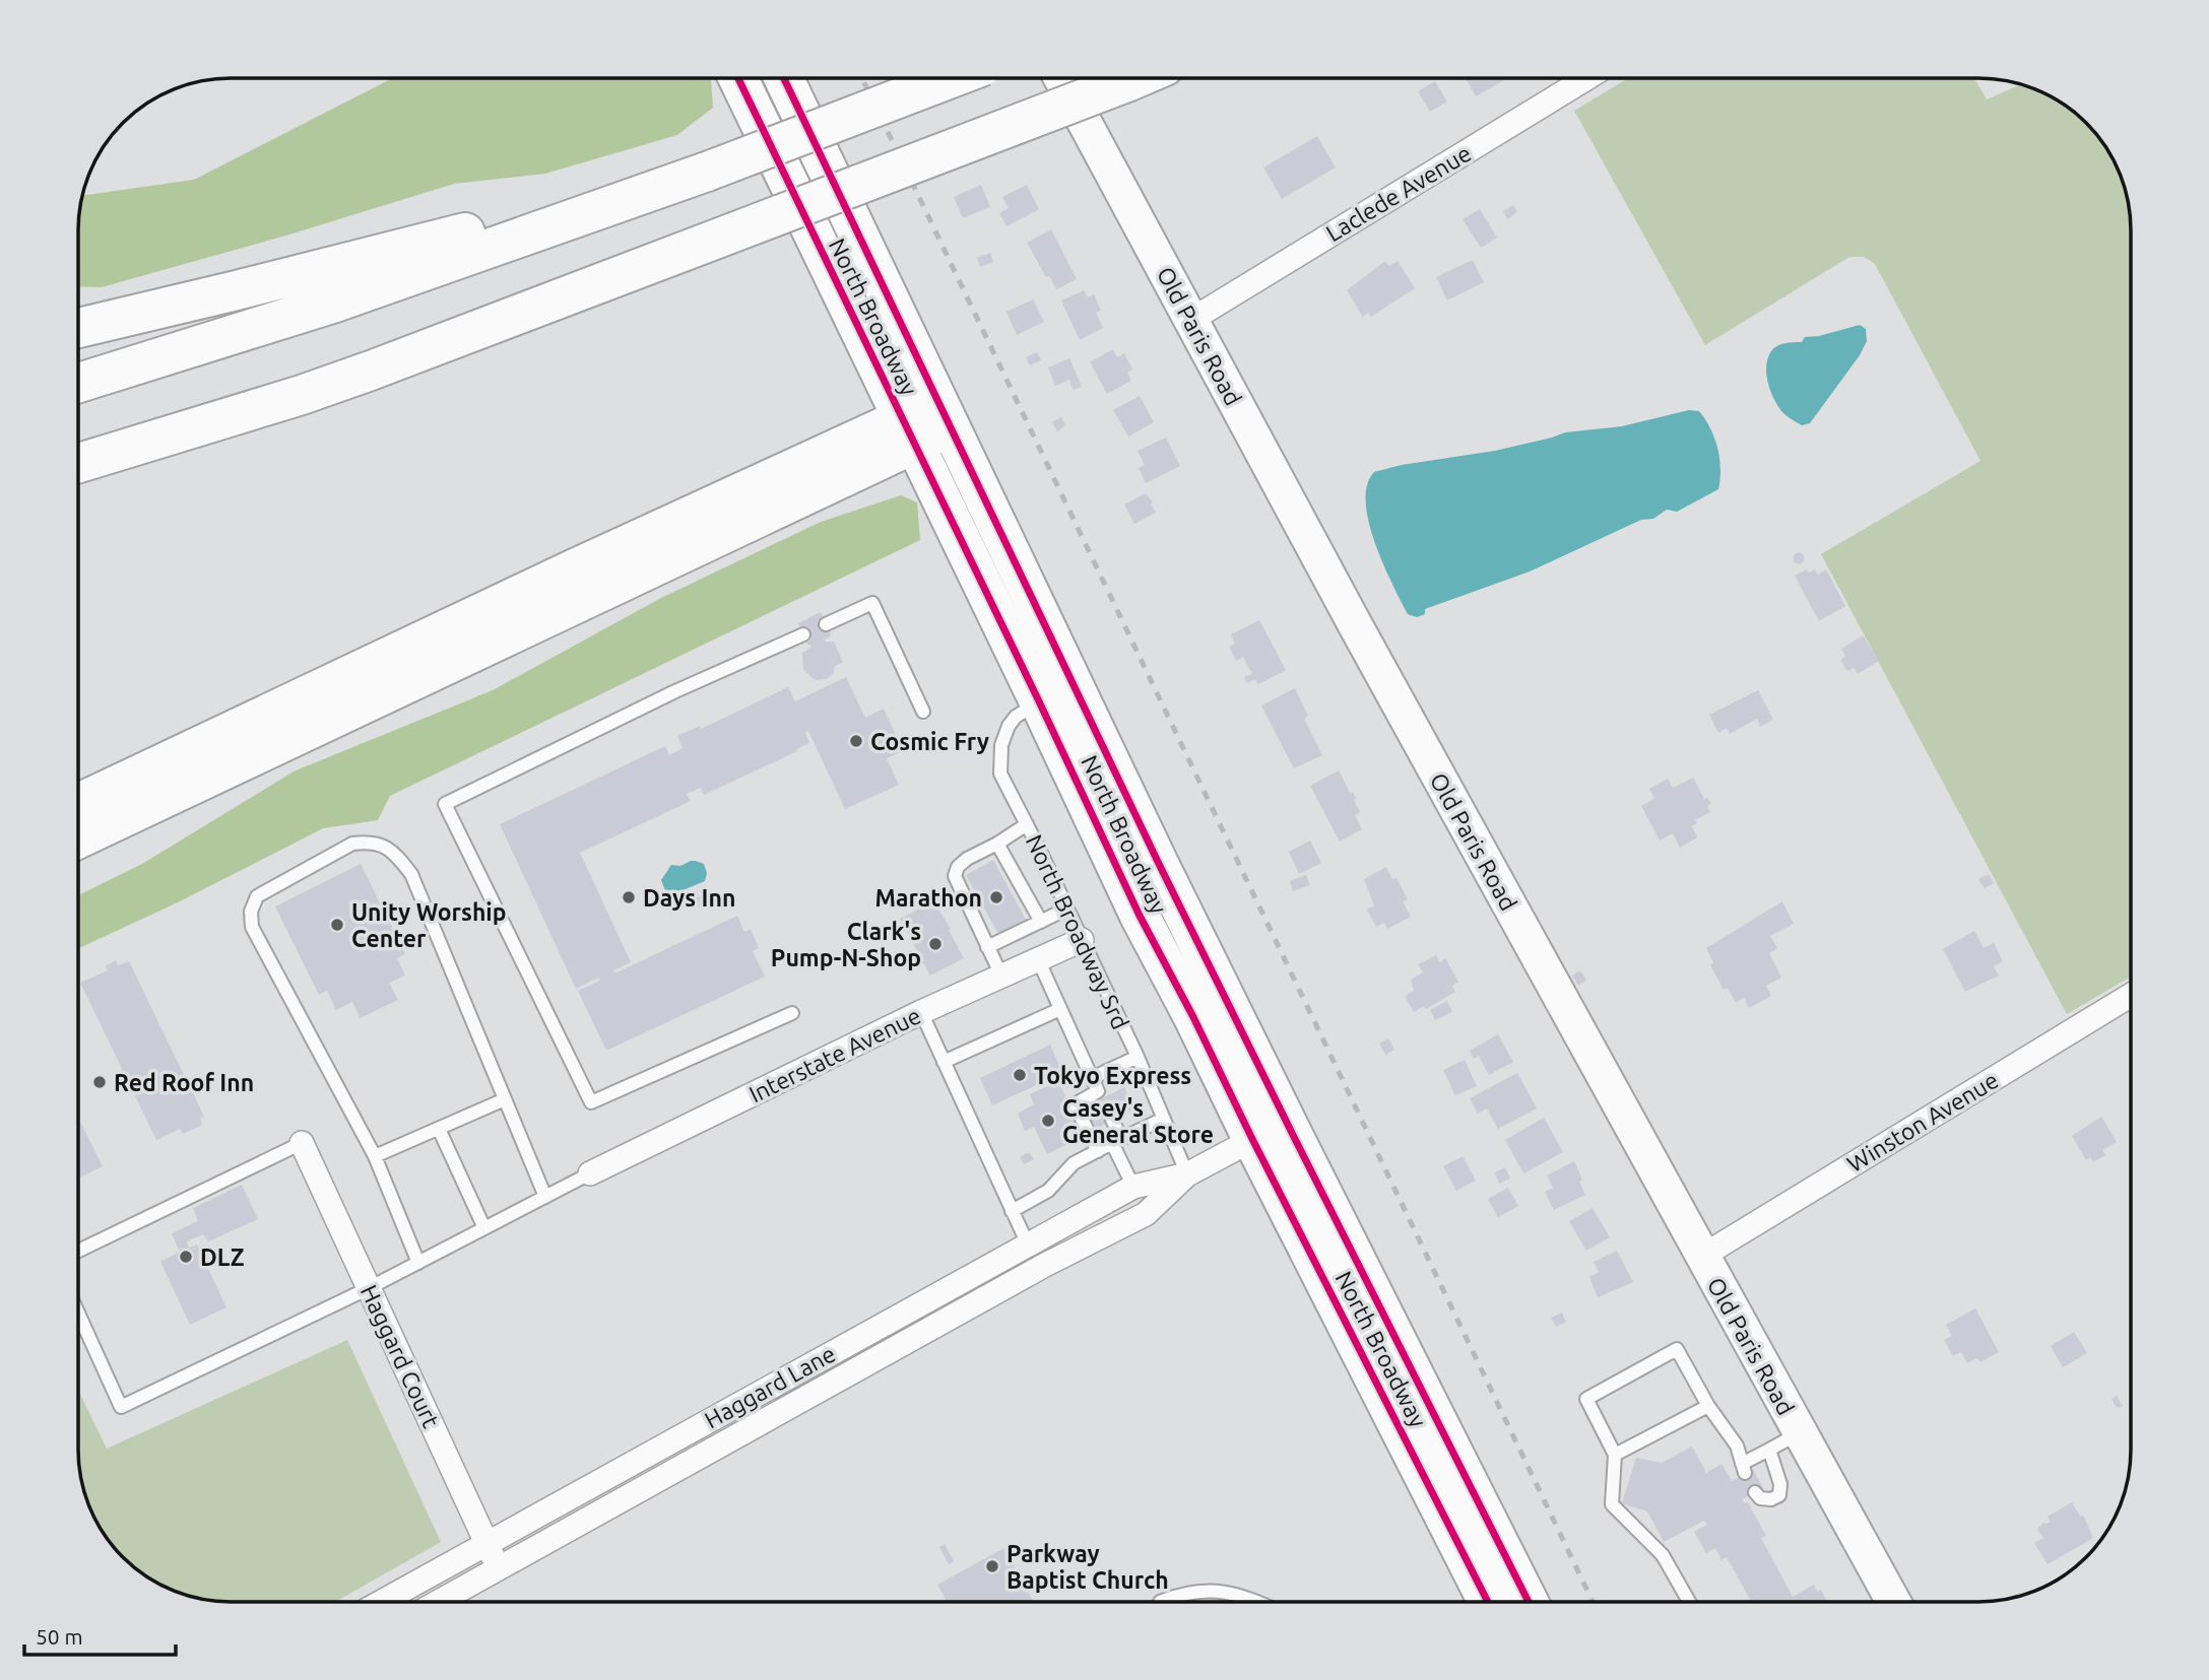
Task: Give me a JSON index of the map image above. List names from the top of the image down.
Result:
{
  "streets": {
    "highway": ["North Broadway"],
    "street": [
      "Laclede Avenue",
      "Old Paris Road",
      "Interstate Avenue",
      "Winston Avenue",
      "Haggard Court",
      "Haggard Lane"
    ],
    "lane": ["North Broadway Srd"]
  },
  "crossings": [
    ["Laclede Avenue", "Old Paris Road"],
    ["North Broadway", "North Broadway Srd"],
    ["North Broadway", "Haggard Lane"],
    ["Old Paris Road", "Winston Avenue"],
    ["North Broadway Srd", "Interstate Avenue"],
    ["North Broadway Srd", "Haggard Lane"],
    ["Haggard Court", "Haggard Lane"]
  ],
  "places": [
    "Cosmic Fry",
    "Days Inn",
    "Marathon",
    "Unity Worship Center",
    "Clark's Pump-N-Shop",
    "Tokyo Express",
    "Red Roof Inn",
    "Casey's General Store",
    "DLZ",
    "Parkway Baptist Church"
  ],
  "scale_bar": "50 m"
}
